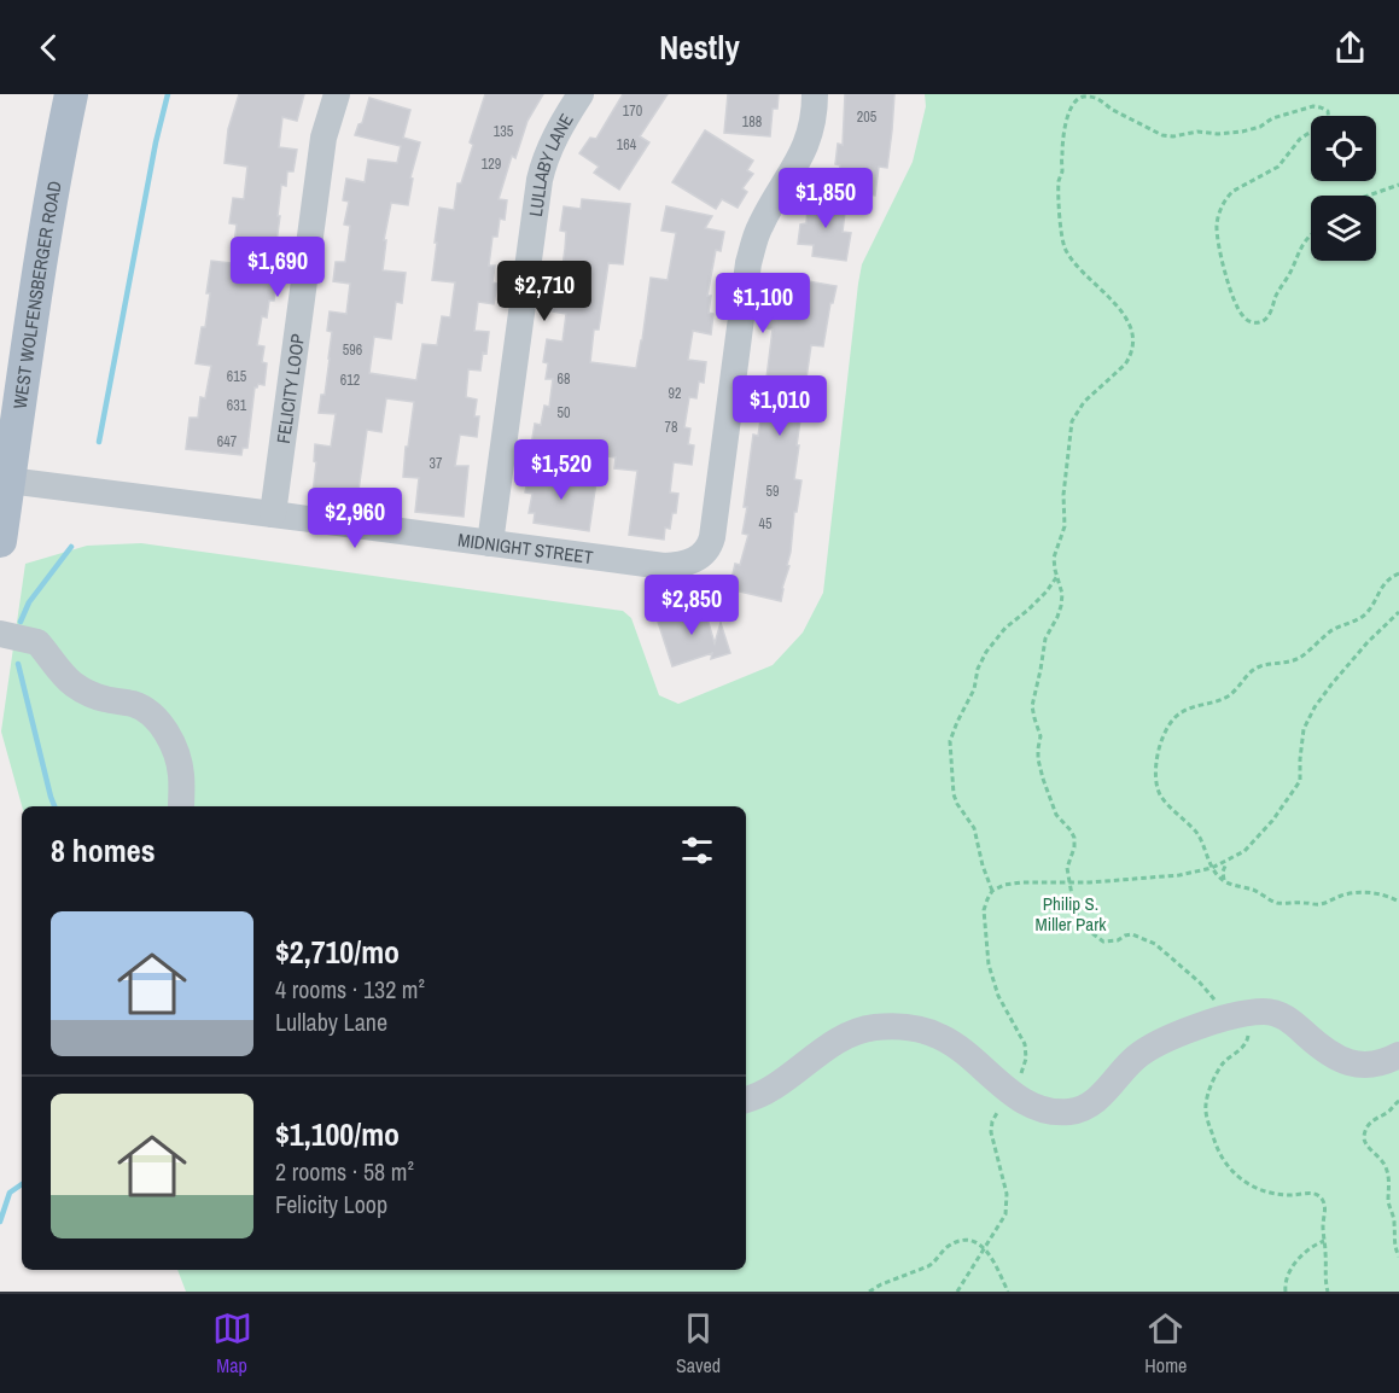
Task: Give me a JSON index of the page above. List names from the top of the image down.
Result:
{
  "streets": {
    "main road": ["WEST WOLFENSBERGER ROAD"],
    "street": ["LULLABY LANE", "FELICITY LOOP", "MIDNIGHT STREET"]
  },
  "crossings": [
    ["LULLABY LANE", "MIDNIGHT STREET"],
    ["WEST WOLFENSBERGER ROAD", "MIDNIGHT STREET"],
    ["FELICITY LOOP", "MIDNIGHT STREET"]
  ],
  "parks": ["Philip S. Miller Park"],
  "house_numbers": [
    "170",
    "205",
    "188",
    "135",
    "164",
    "129",
    "596",
    "615",
    "68",
    "612",
    "92",
    "631",
    "50",
    "78",
    "647",
    "37",
    "59",
    "45"
  ],
  "page": {
    "header": "Nestly",
    "price": [
      "$1,850",
      "$1,690",
      "$2,710",
      "$1,100",
      "$1,010",
      "$1,520",
      "$2,960",
      "$2,850"
    ],
    "heading": "8 homes",
    "list": [
      {
        "name": "$2,710/mo",
        "note": "4 rooms · 132 m² · Lullaby Lane"
      },
      {
        "name": "$1,100/mo",
        "note": "2 rooms · 58 m² · Felicity Loop"
      }
    ],
    "tabs": ["Map", "Saved", "Home"]
  }
}
